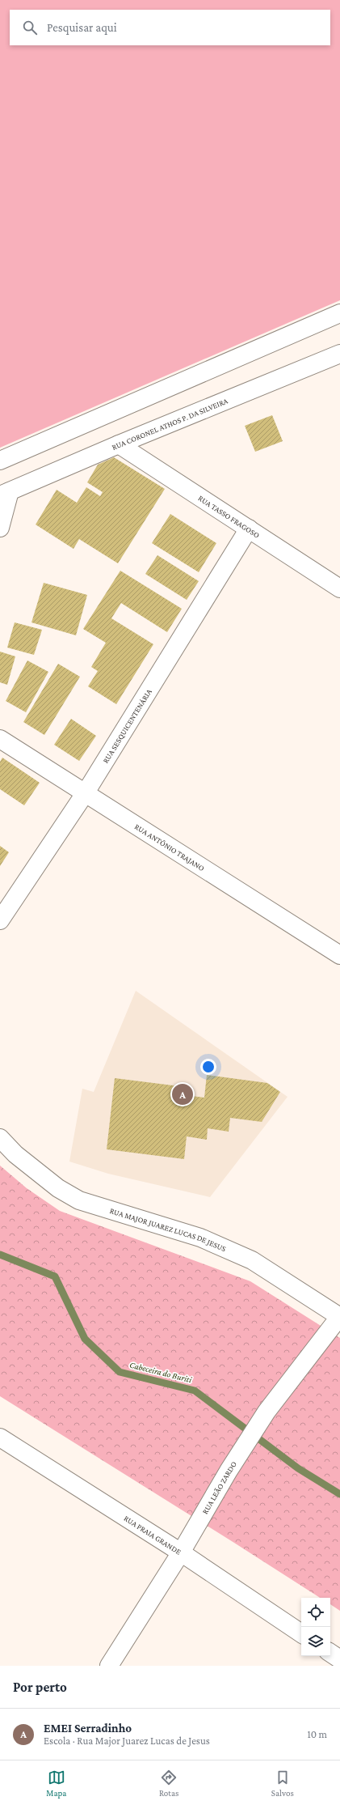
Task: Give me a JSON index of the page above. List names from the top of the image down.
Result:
{
  "streets": {
    "street": [
      "RUA CORONEL ATHOS P. DA SILVEIRA",
      "RUA TASSO FRAGOSO",
      "RUA SESQUICENTENÁRIA",
      "RUA ANTÔNIO TRAJANO",
      "RUA MAJOR JUAREZ LUCAS DE JESUS",
      "RUA LEÃO ZARDO",
      "RUA PRAIA GRANDE"
    ]
  },
  "crossings": [
    ["RUA CORONEL ATHOS P. DA SILVEIRA", "RUA TASSO FRAGOSO"],
    ["RUA TASSO FRAGOSO", "RUA SESQUICENTENÁRIA"],
    ["RUA SESQUICENTENÁRIA", "RUA ANTÔNIO TRAJANO"],
    ["RUA MAJOR JUAREZ LUCAS DE JESUS", "RUA LEÃO ZARDO"],
    ["RUA LEÃO ZARDO", "RUA PRAIA GRANDE"]
  ],
  "water": ["Cabeceira do Buriti"],
  "page": {
    "search": "Pesquisar aqui",
    "pins": "A",
    "heading": "Por perto",
    "list": [
      {
        "mark": "A",
        "name": "EMEI Serradinho",
        "note": "Escola · Rua Major Juarez Lucas de Jesus",
        "value": "10 m"
      }
    ],
    "nav": ["Mapa", "Rotas", "Salvos"]
  }
}
